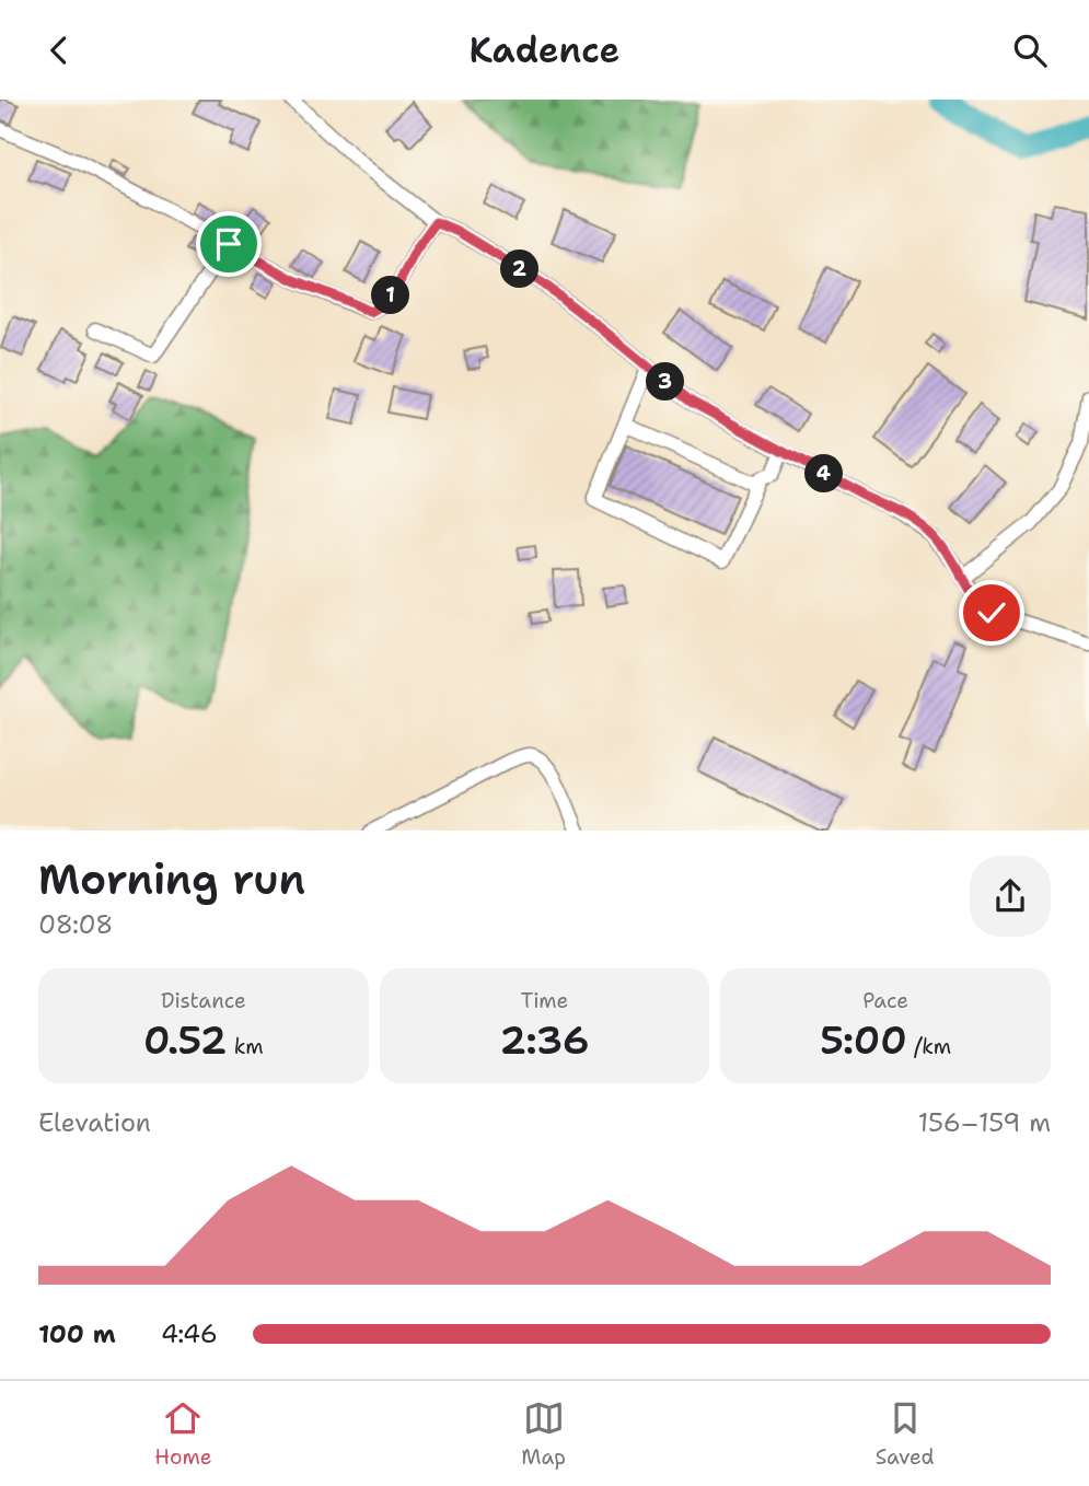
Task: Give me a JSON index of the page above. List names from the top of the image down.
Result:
{
  "page": {
    "header": "Kadence",
    "pins": [
      "2",
      "1",
      "3",
      "4"
    ],
    "heading": ["Morning run", "08:08"],
    "stats": [
      ["Distance", "0.52 km"],
      ["Time", "2:36"],
      ["Pace", "5:00 /km"]
    ],
    "chart": ["Elevation", "156–159 m"],
    "list": [
      {
        "name": "100 m",
        "note": "4:46"
      }
    ],
    "tabs": ["Home", "Map", "Saved"]
  }
}
